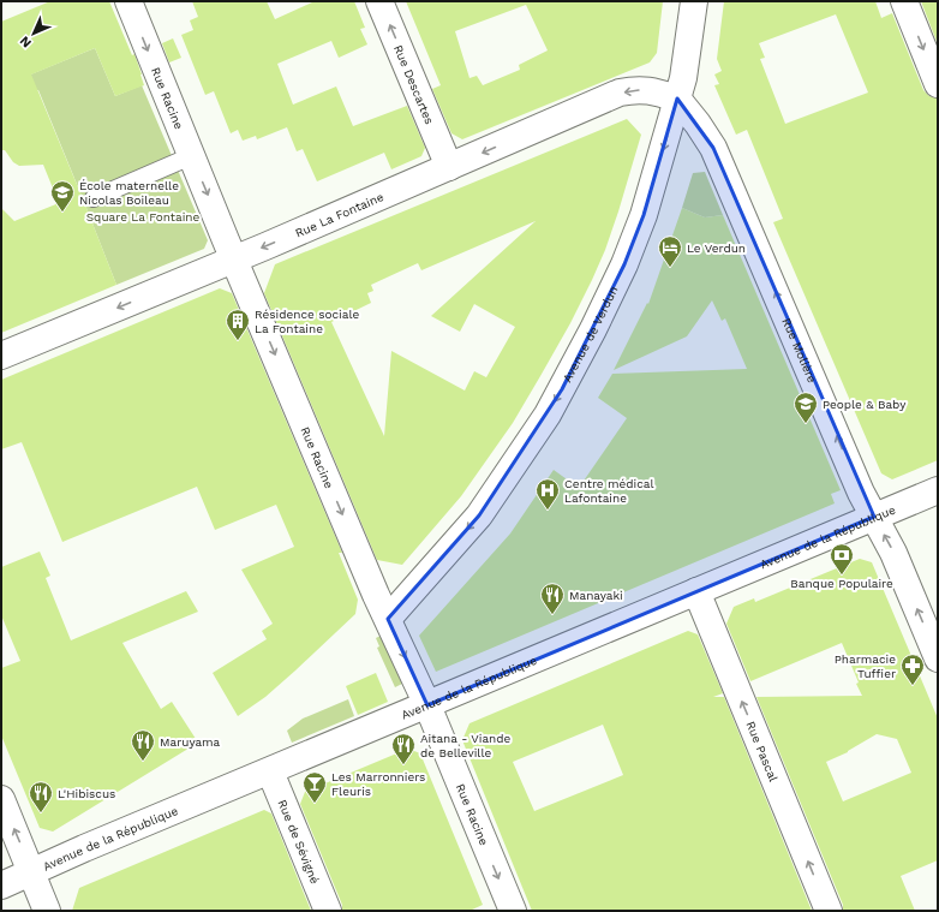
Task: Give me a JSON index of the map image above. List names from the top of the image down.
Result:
{
  "streets": {
    "street": [
      "Rue Descartes",
      "Rue Racine",
      "Rue La Fontaine",
      "Avenue de Verdun",
      "Rue Molière",
      "Avenue de la République",
      "Rue Pascal",
      "Rue de Sévigné"
    ]
  },
  "crossings": [
    ["Rue Descartes", "Rue La Fontaine"],
    ["Rue Racine", "Rue La Fontaine"],
    ["Rue Racine", "Avenue de Verdun"],
    ["Rue Racine", "Avenue de la République"],
    ["Rue La Fontaine", "Avenue de Verdun"],
    ["Rue La Fontaine", "Rue Molière"],
    ["Avenue de Verdun", "Rue Molière"],
    ["Rue Molière", "Avenue de la République"],
    ["Avenue de la République", "Rue Pascal"],
    ["Avenue de la République", "Rue de Sévigné"]
  ],
  "one_way": [
    "Rue Descartes",
    "Rue Racine",
    "Rue La Fontaine",
    "Avenue de Verdun",
    "Rue Molière",
    "Rue Pascal"
  ],
  "parks": ["Square La Fontaine"],
  "places": {
    "school or university": ["École maternelle Nicolas Boileau", "People & Baby"],
    "hotel": ["Le Verdun"],
    "building": ["Résidence sociale La Fontaine"],
    "hospital": ["Centre médical Lafontaine"],
    "bank": ["Banque Populaire"],
    "restaurant": [
      "Manayaki",
      "Maruyama",
      "Aitana - Viande de Belleville",
      "L'Hibiscus"
    ],
    "pharmacy": ["Pharmacie Tuffier"],
    "bar": ["Les Marronniers Fleuris"]
  },
  "north": "bottom left"
}
